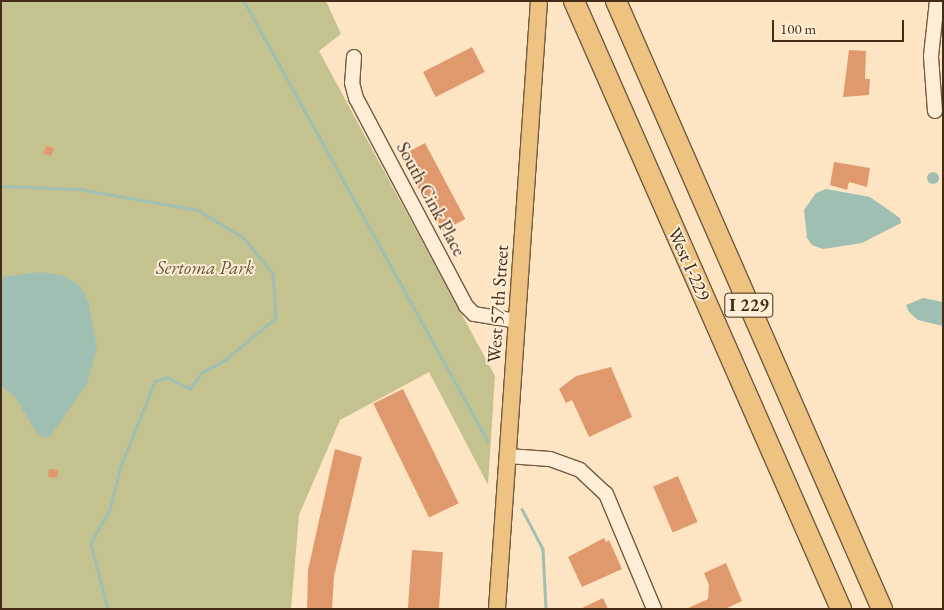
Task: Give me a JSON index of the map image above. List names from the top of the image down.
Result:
{
  "streets": {
    "highway": ["West I-229", "I 229"],
    "main road": ["West 57th Street"],
    "street": ["South Cink Place"]
  },
  "crossings": [
    ["South Cink Place", "West 57th Street"]
  ],
  "parks": ["Sertoma Park"],
  "scale_bar": "100 m"
}
